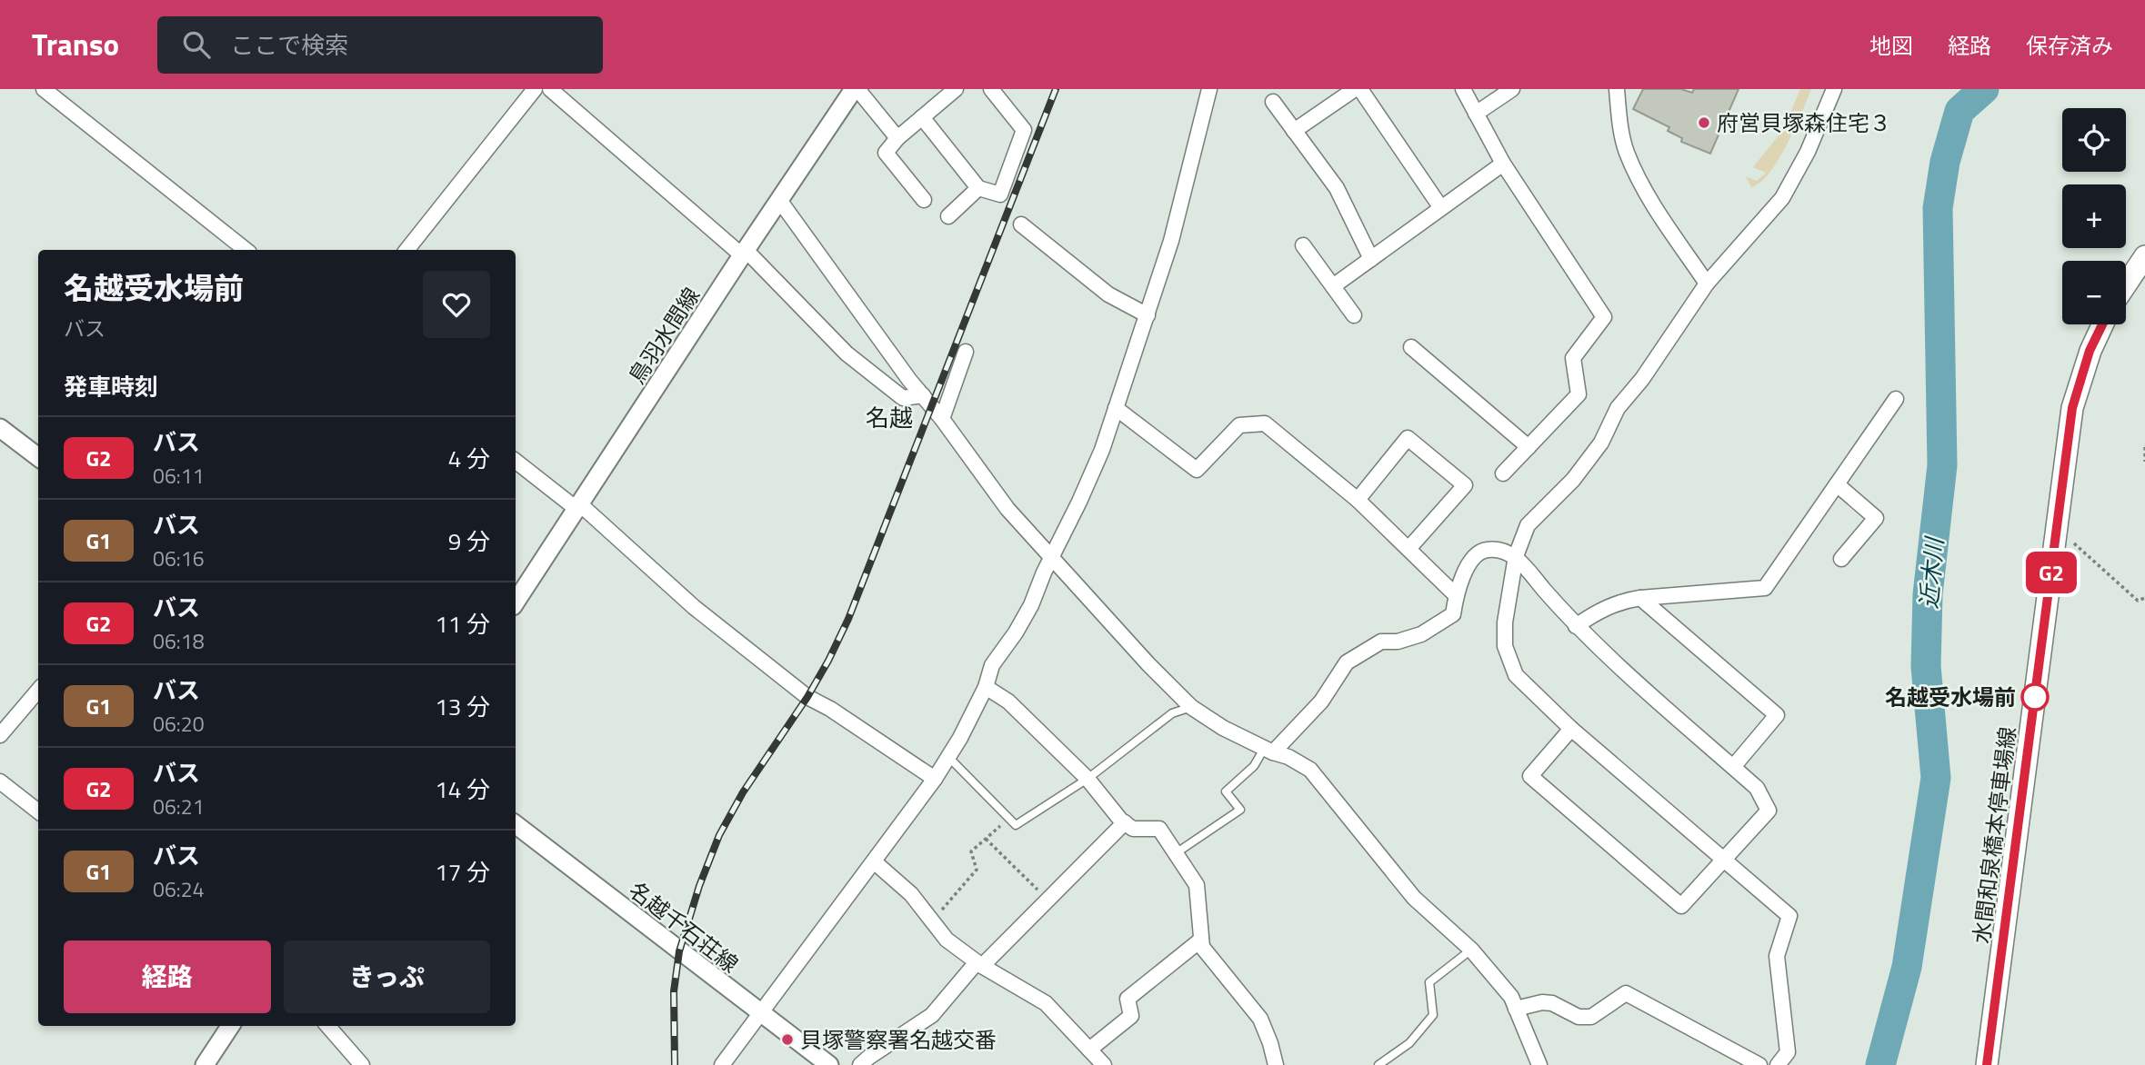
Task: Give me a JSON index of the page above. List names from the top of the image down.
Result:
{
  "streets": {
    "main road": ["水間和泉橋本停車場線"],
    "street": ["鳥羽水間線", "名越千石荘線"]
  },
  "districts": ["名越"],
  "water": ["近木川"],
  "places": ["府営貝塚森住宅３", "名越受水場前", "貝塚警察署名越交番"],
  "lines": ["bus line G2"],
  "page": {
    "header": "Transo",
    "search": "ここで検索",
    "nav": ["地図", "経路", "保存済み"],
    "on_map": "G2",
    "map_buttons": ["+", "−"],
    "heading": [
      ["名越受水場前", "バス"],
      "発車時刻"
    ],
    "list": [
      {
        "mark": "G2",
        "name": "バス",
        "note": "06:11",
        "value": "4 分"
      },
      {
        "mark": "G1",
        "name": "バス",
        "note": "06:16",
        "value": "9 分"
      },
      {
        "mark": "G2",
        "name": "バス",
        "note": "06:18",
        "value": "11 分"
      },
      {
        "mark": "G1",
        "name": "バス",
        "note": "06:20",
        "value": "13 分"
      },
      {
        "mark": "G2",
        "name": "バス",
        "note": "06:21",
        "value": "14 分"
      },
      {
        "mark": "G1",
        "name": "バス",
        "note": "06:24",
        "value": "17 分"
      }
    ],
    "buttons": ["経路", "きっぷ"]
  }
}
